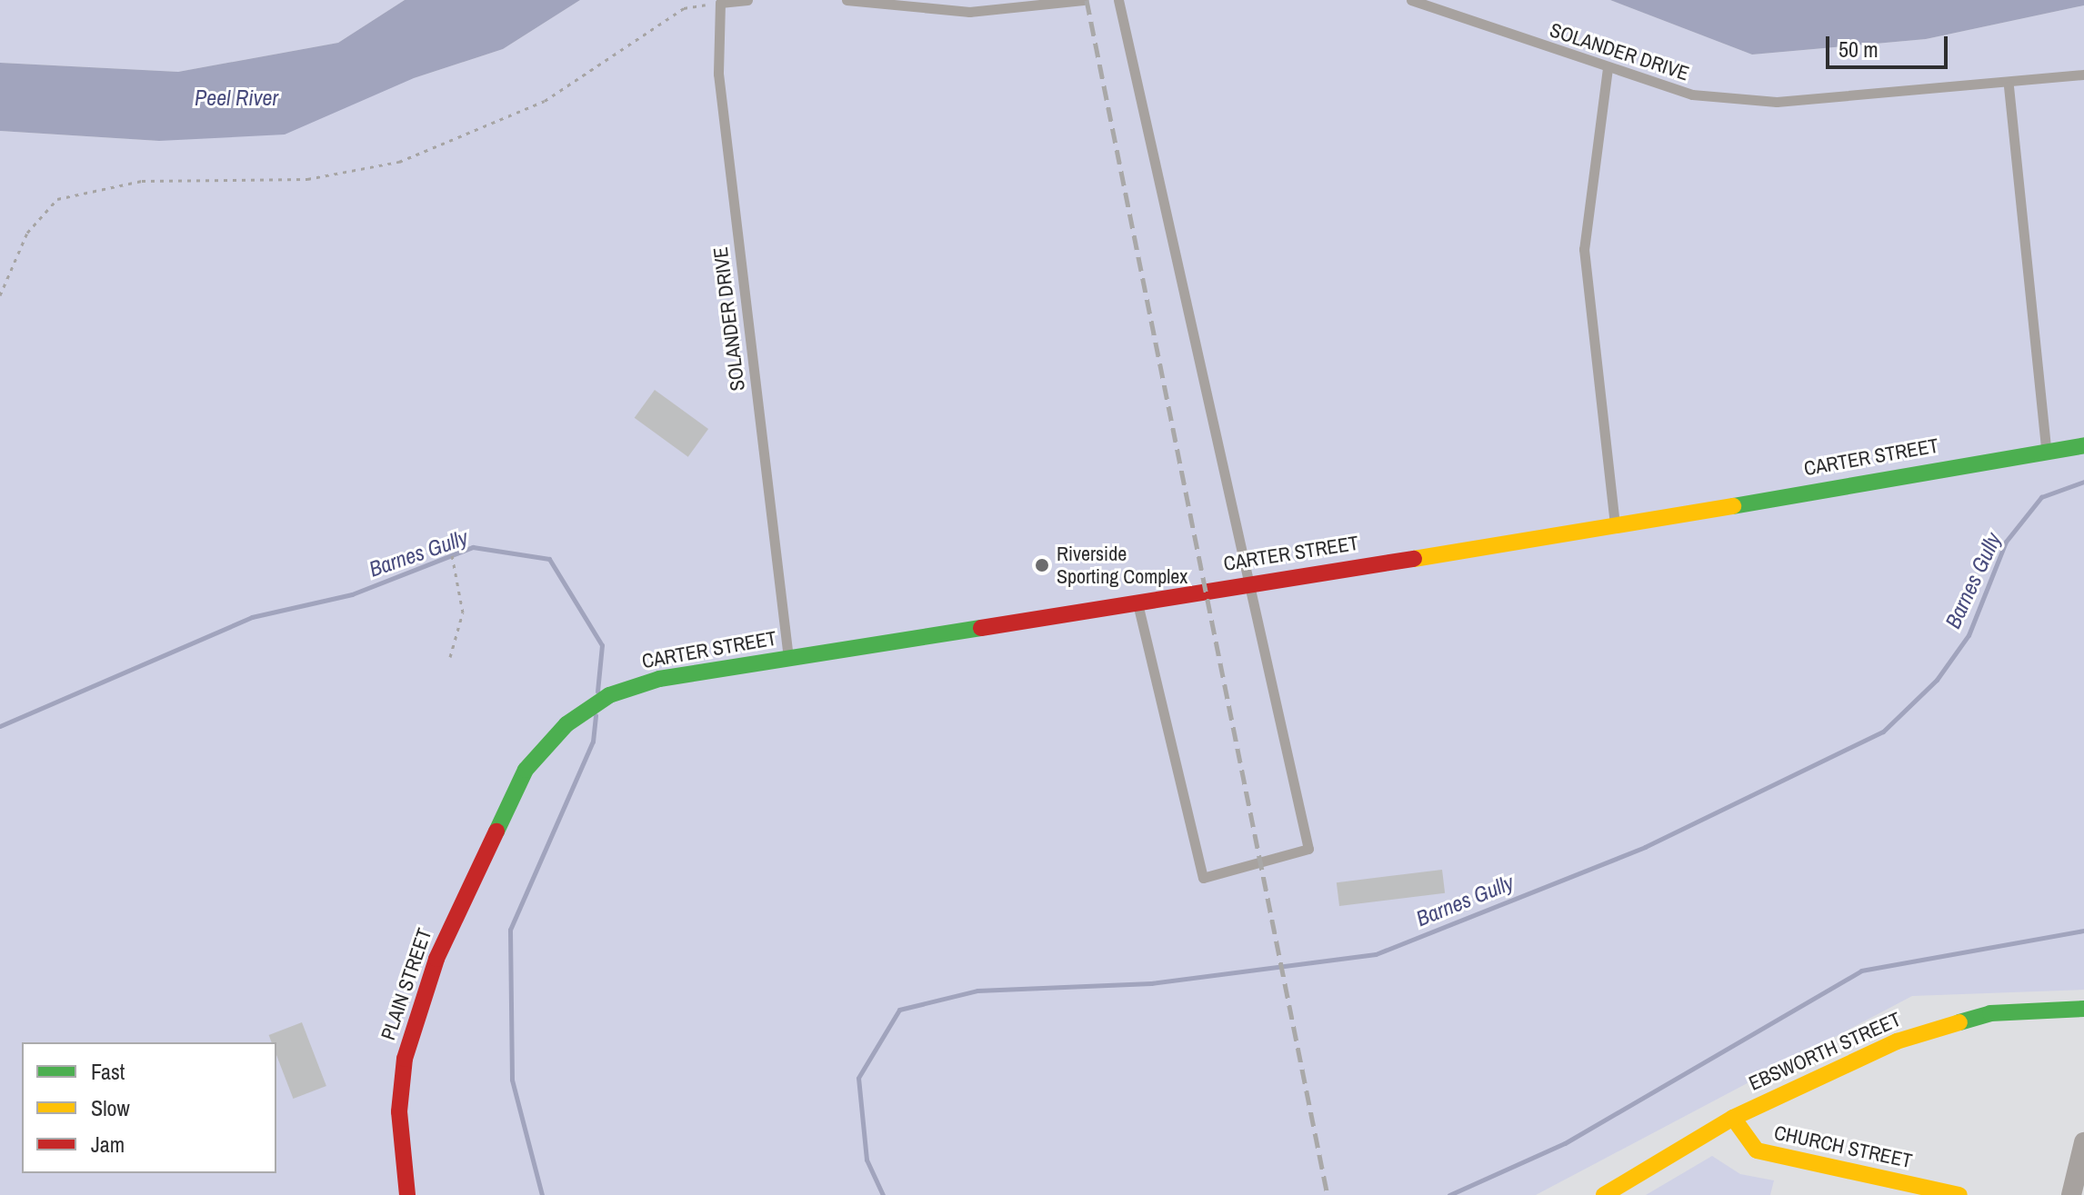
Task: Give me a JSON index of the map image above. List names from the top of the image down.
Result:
{
  "streets": {
    "street": [
      "CARTER STREET",
      "PLAIN STREET",
      "EBSWORTH STREET",
      "CHURCH STREET"
    ],
    "lane": ["SOLANDER DRIVE"]
  },
  "crossings": [
    ["SOLANDER DRIVE", "CARTER STREET"],
    ["CARTER STREET", "PLAIN STREET"],
    ["EBSWORTH STREET", "CHURCH STREET"]
  ],
  "water": ["Peel River", "Barnes Gully"],
  "places": ["Riverside Sporting Complex"],
  "legend": ["Fast", "Slow", "Jam"],
  "scale_bar": "50 m"
}
